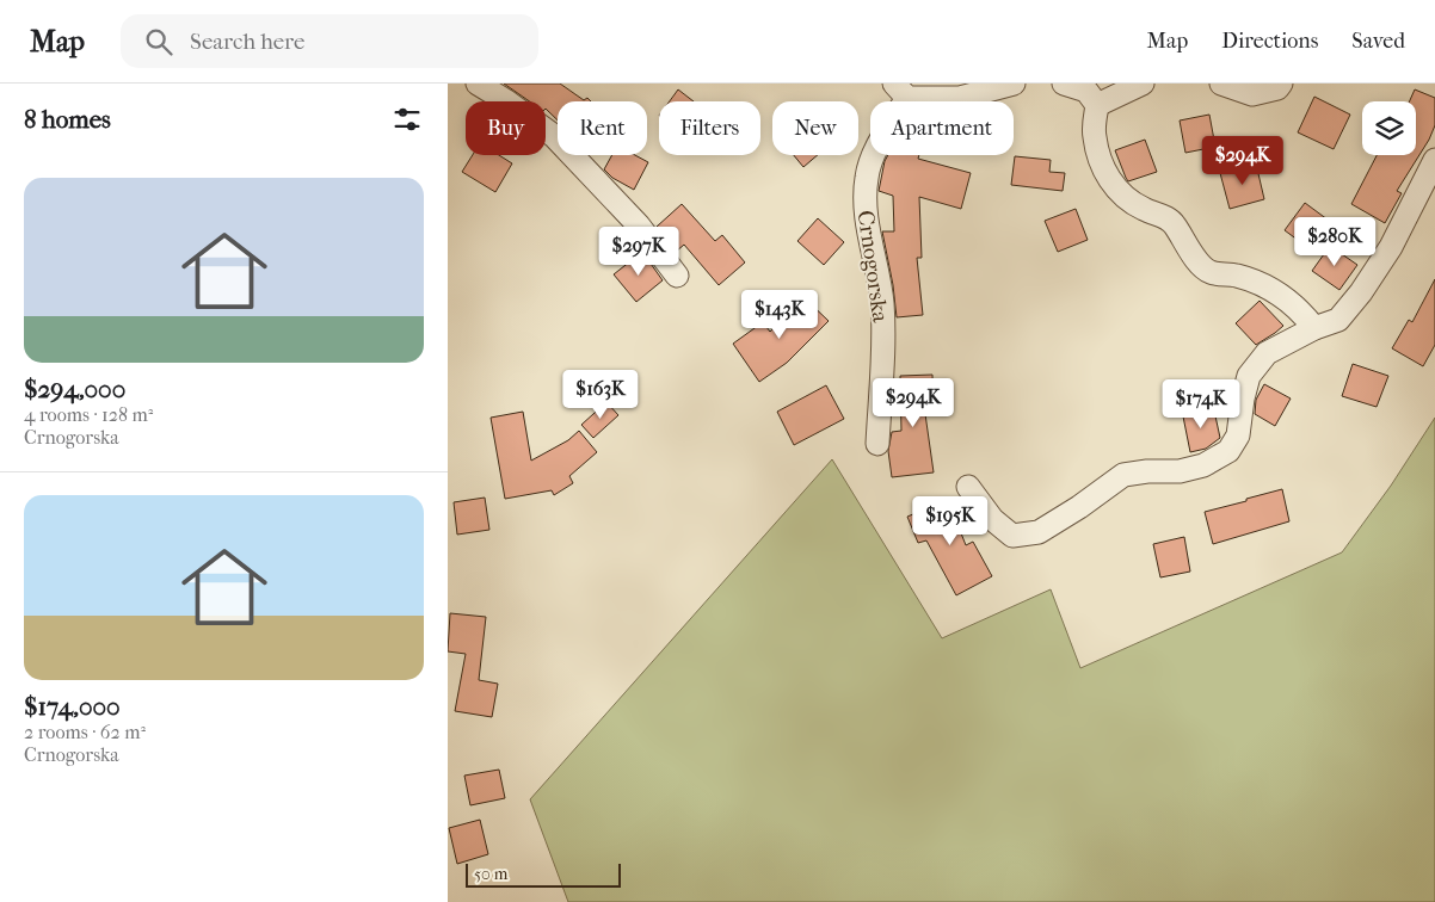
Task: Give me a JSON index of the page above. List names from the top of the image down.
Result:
{
  "streets": {
    "street": ["Crnogorska"]
  },
  "scale_bar": "50 m",
  "page": {
    "header": "Map",
    "search": "Search here",
    "nav": ["Map", "Directions", "Saved"],
    "heading": "8 homes",
    "chip": [
      "Buy",
      "Rent",
      "Filters",
      "New",
      "Apartment"
    ],
    "price": [
      "$294K",
      "$280K",
      "$297K",
      "$143K",
      "$163K",
      "$294K",
      "$174K",
      "$195K"
    ],
    "list": [
      {
        "name": "$294,000",
        "note": "4 rooms · 128 m² · Crnogorska"
      },
      {
        "name": "$174,000",
        "note": "2 rooms · 62 m² · Crnogorska"
      }
    ],
    "scale": "50 m"
  }
}
